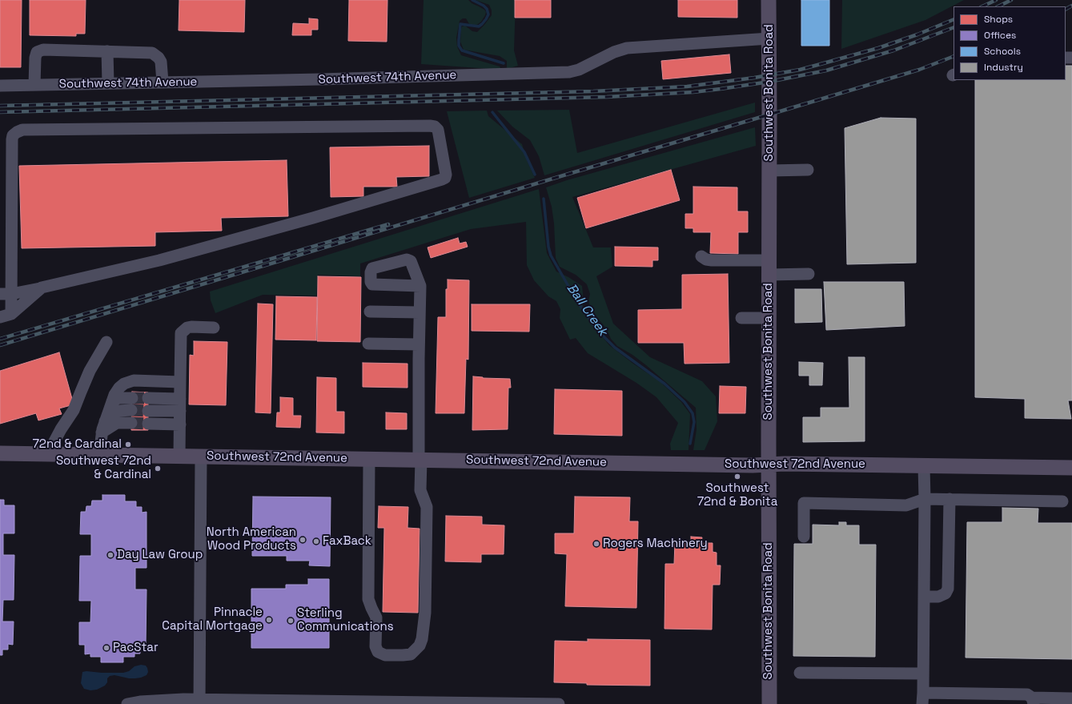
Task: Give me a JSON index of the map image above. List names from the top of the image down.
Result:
{
  "streets": {
    "main road": ["Southwest Bonita Road", "Southwest 72nd Avenue"],
    "street": ["Southwest 74th Avenue"]
  },
  "crossings": [
    ["Southwest 74th Avenue", "Southwest Bonita Road"],
    ["Southwest Bonita Road", "Southwest 72nd Avenue"]
  ],
  "water": ["Ball Creek"],
  "places": [
    "72nd & Cardinal",
    "Southwest 72nd & Cardinal",
    "Southwest 72nd & Bonita",
    "North American Wood Products",
    "FaxBack",
    "Rogers Machinery",
    "Day Law Group",
    "Pinnacle Capital Mortgage",
    "Sterling Communications",
    "PacStar"
  ],
  "legend": [
    "Shops",
    "Offices",
    "Schools",
    "Industry"
  ]
}
